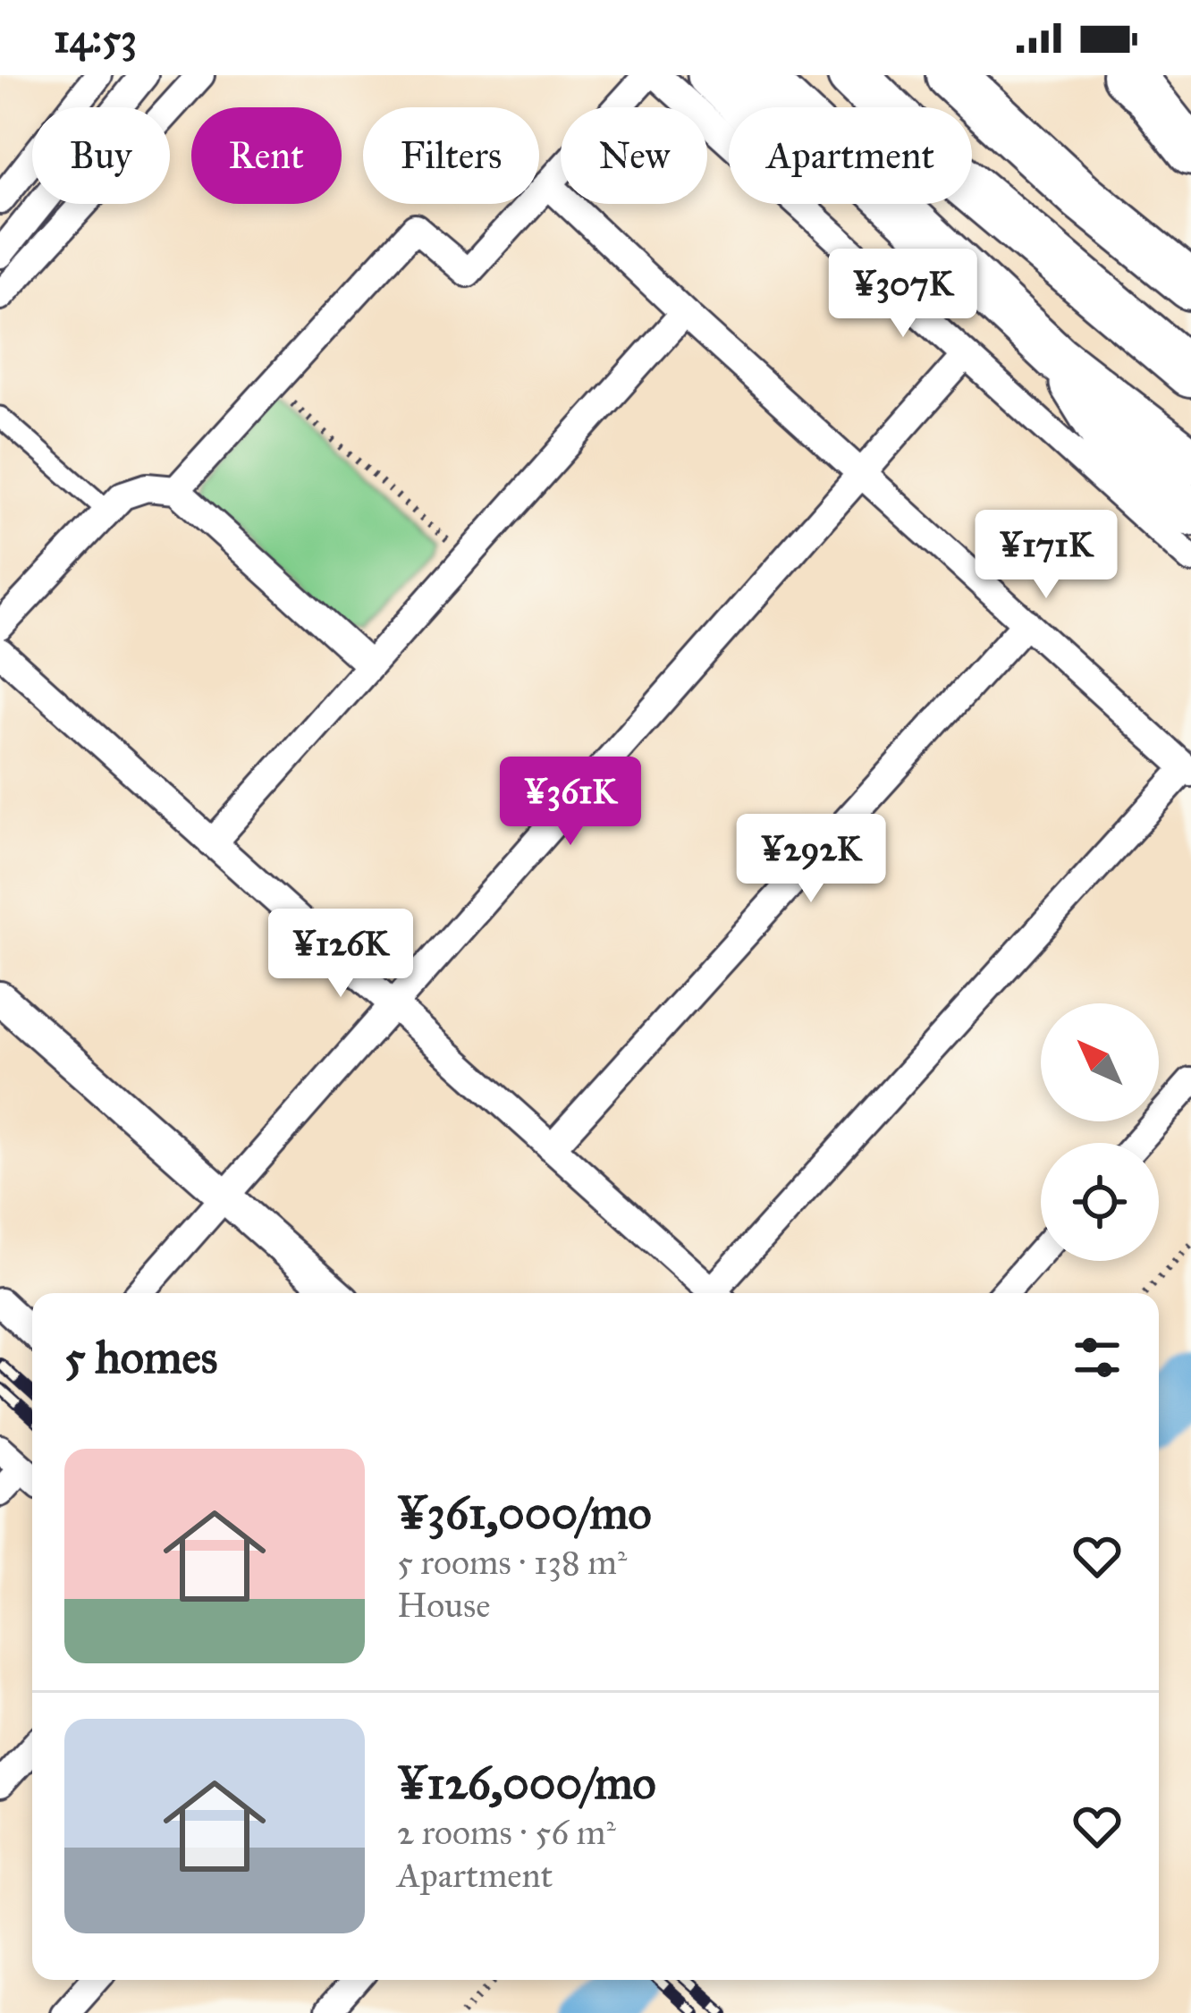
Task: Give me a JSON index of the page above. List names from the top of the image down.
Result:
{
  "north": "top left",
  "page": {
    "status": "14:53",
    "chip": [
      "Buy",
      "Rent",
      "Filters",
      "New",
      "Apartment"
    ],
    "price": [
      "¥307K",
      "¥171K",
      "¥361K",
      "¥292K",
      "¥126K"
    ],
    "heading": "5 homes",
    "list": [
      {
        "name": "¥361,000/mo",
        "note": "5 rooms · 138 m² · House"
      },
      {
        "name": "¥126,000/mo",
        "note": "2 rooms · 56 m² · Apartment"
      }
    ]
  }
}
